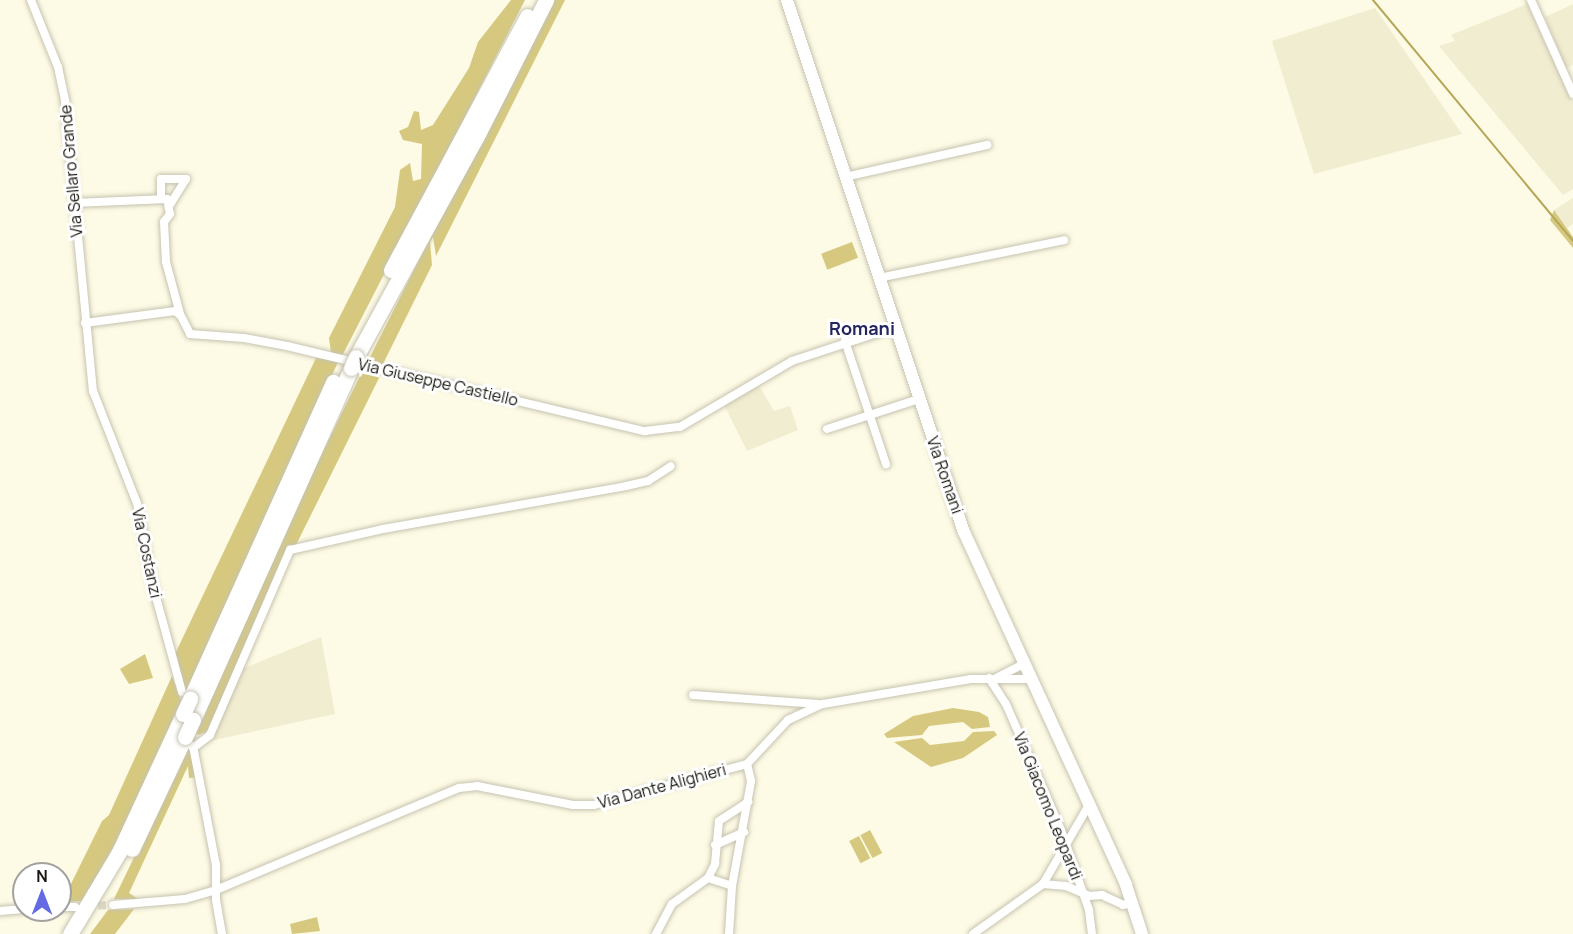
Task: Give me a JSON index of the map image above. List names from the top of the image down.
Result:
{
  "streets": {
    "street": [
      "Via Sellaro Grande",
      "Via Giuseppe Castiello",
      "Via Romani",
      "Via Costanzi",
      "Via Dante Alighieri",
      "Via Giacomo Leopardi"
    ]
  },
  "crossings": [
    ["Via Sellaro Grande", "Via Costanzi"],
    ["Via Giuseppe Castiello", "Via Romani"],
    ["Via Romani", "Via Dante Alighieri"],
    ["Via Romani", "Via Giacomo Leopardi"],
    ["Via Dante Alighieri", "Via Giacomo Leopardi"]
  ],
  "districts": ["Romani"],
  "north": "top"
}
